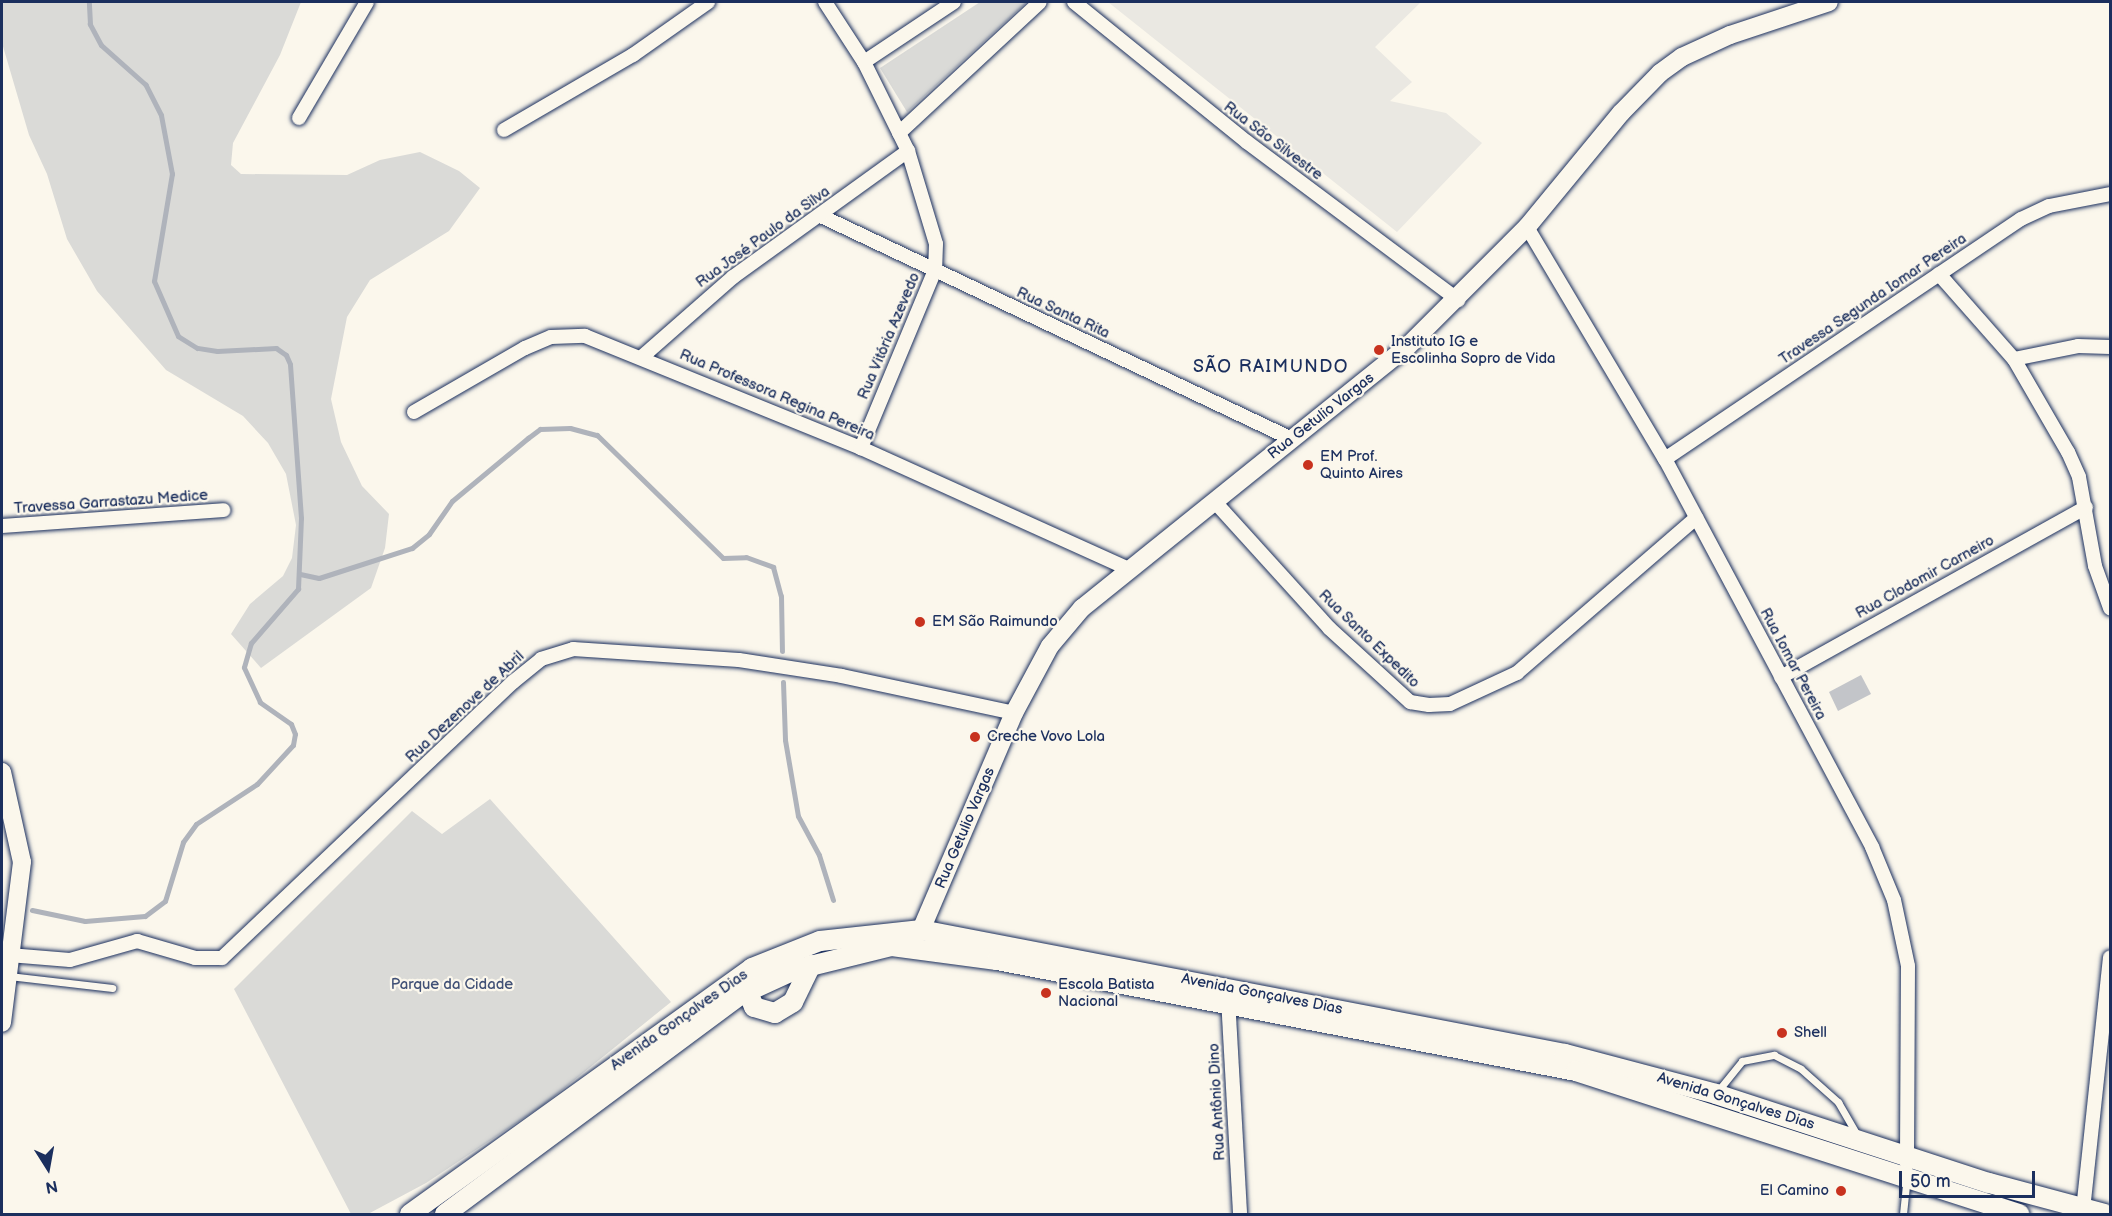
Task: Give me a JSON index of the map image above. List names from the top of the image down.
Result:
{
  "streets": {
    "main road": ["Avenida Gonçalves Dias"],
    "street": [
      "Rua São Silvestre",
      "Rua José Paulo da Silva",
      "Travessa Segunda Iomar Pereira",
      "Rua Santa Rita",
      "Rua Vitória Azevedo",
      "Rua Professora Regina Pereira",
      "Rua Getulio Vargas",
      "Travessa Garrastazu Medice",
      "Rua Clodomir Carneiro",
      "Rua Santo Expedito",
      "Rua Iomar Pereira",
      "Rua Dezenove de Abril",
      "Rua Antônio Dino"
    ]
  },
  "crossings": [
    ["Rua São Silvestre", "Rua Getulio Vargas"],
    ["Rua José Paulo da Silva", "Rua Santa Rita"],
    ["Rua José Paulo da Silva", "Rua Professora Regina Pereira"],
    ["Travessa Segunda Iomar Pereira", "Rua Iomar Pereira"],
    ["Rua Santa Rita", "Rua Vitória Azevedo"],
    ["Rua Santa Rita", "Rua Getulio Vargas"],
    ["Rua Vitória Azevedo", "Rua Professora Regina Pereira"],
    ["Rua Professora Regina Pereira", "Rua Getulio Vargas"],
    ["Rua Getulio Vargas", "Rua Santo Expedito"],
    ["Rua Getulio Vargas", "Rua Iomar Pereira"],
    ["Rua Getulio Vargas", "Rua Dezenove de Abril"],
    ["Rua Getulio Vargas", "Avenida Gonçalves Dias"],
    ["Rua Clodomir Carneiro", "Rua Iomar Pereira"],
    ["Rua Santo Expedito", "Rua Iomar Pereira"],
    ["Rua Iomar Pereira", "Avenida Gonçalves Dias"],
    ["Avenida Gonçalves Dias", "Rua Antônio Dino"]
  ],
  "districts": ["SÃO RAIMUNDO"],
  "parks": ["Parque da Cidade"],
  "places": [
    "Instituto IG e Escolinha Sopro de Vida",
    "EM Prof. Quinto Aires",
    "EM São Raimundo",
    "Creche Vovo Lola",
    "Escola Batista Nacional",
    "Shell",
    "El Camino"
  ],
  "scale_bar": "50 m",
  "north": "bottom"
}
